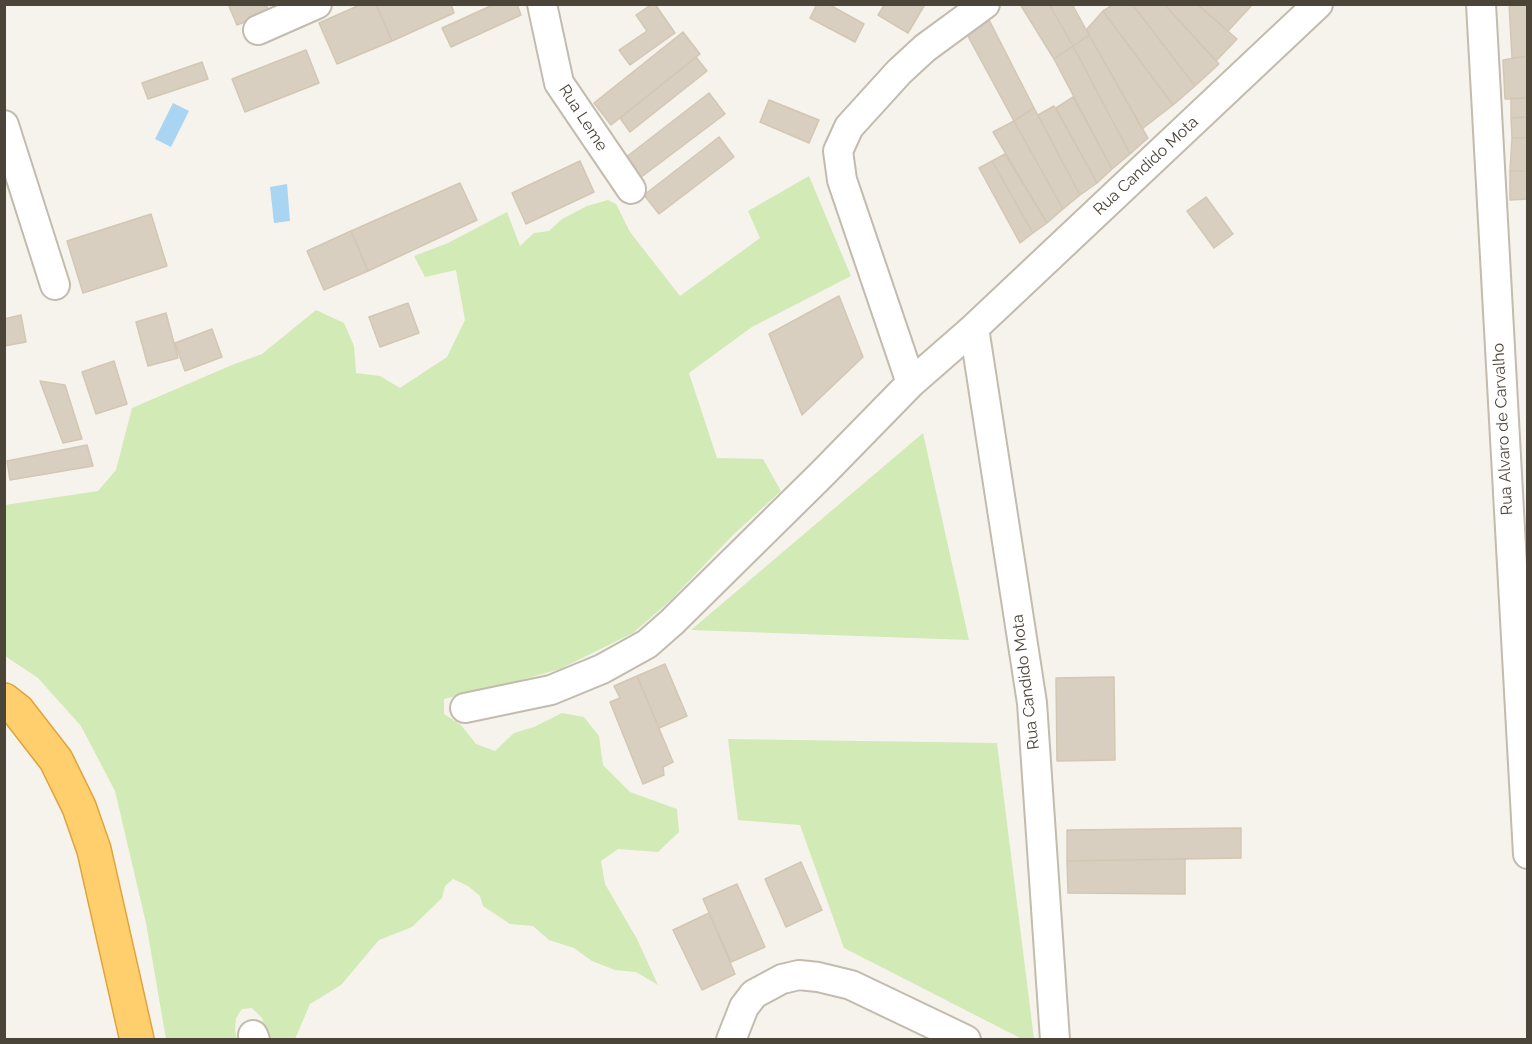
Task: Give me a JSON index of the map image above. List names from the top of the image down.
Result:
{
  "streets": {
    "street": ["Rua Leme", "Rua Candido Mota", "Rua Alvaro de Carvalho"]
  }
}
